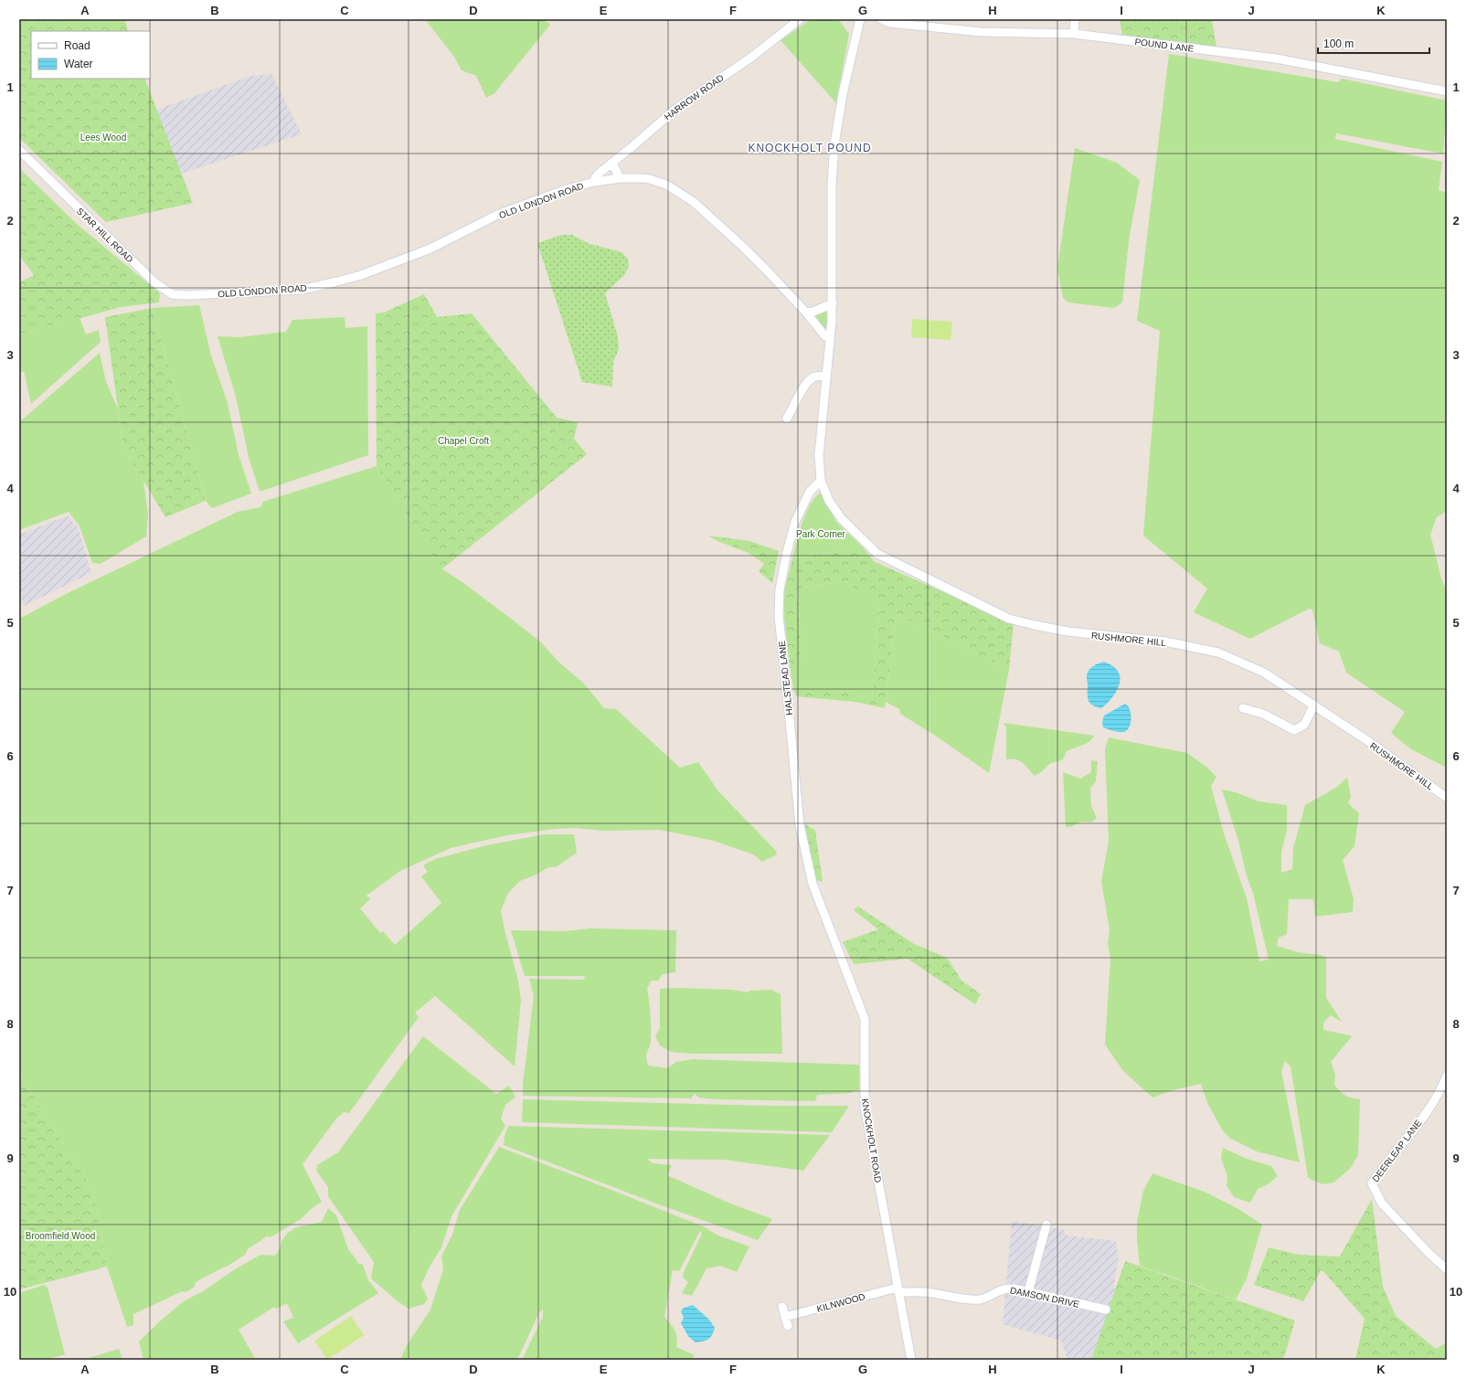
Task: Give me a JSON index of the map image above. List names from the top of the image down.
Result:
{
  "streets": {
    "street": [
      "POUND LANE",
      "HARROW ROAD",
      "OLD LONDON ROAD",
      "STAR HILL ROAD",
      "RUSHMORE HILL",
      "HALSTEAD LANE",
      "KNOCKHOLT ROAD",
      "DEERLEAP LANE",
      "DAMSON DRIVE",
      "KILNWOOD"
    ]
  },
  "crossings": [
    ["HARROW ROAD", "OLD LONDON ROAD"],
    ["OLD LONDON ROAD", "STAR HILL ROAD"],
    ["RUSHMORE HILL", "HALSTEAD LANE"],
    ["HALSTEAD LANE", "KNOCKHOLT ROAD"],
    ["KNOCKHOLT ROAD", "DAMSON DRIVE"],
    ["KNOCKHOLT ROAD", "KILNWOOD"],
    ["DAMSON DRIVE", "KILNWOOD"]
  ],
  "districts": ["KNOCKHOLT POUND"],
  "parks": [
    "Lees Wood",
    "Chapel Croft",
    "Park Corner",
    "Broomfield Wood"
  ],
  "legend": ["Road", "Water"],
  "scale_bar": "100 m",
  "grid": {
    "columns": [
      "A",
      "B",
      "C",
      "D",
      "E",
      "F",
      "G",
      "H",
      "I",
      "J",
      "K"
    ],
    "rows": [
      "1",
      "2",
      "3",
      "4",
      "5",
      "6",
      "7",
      "8",
      "9",
      "10"
    ]
  }
}
